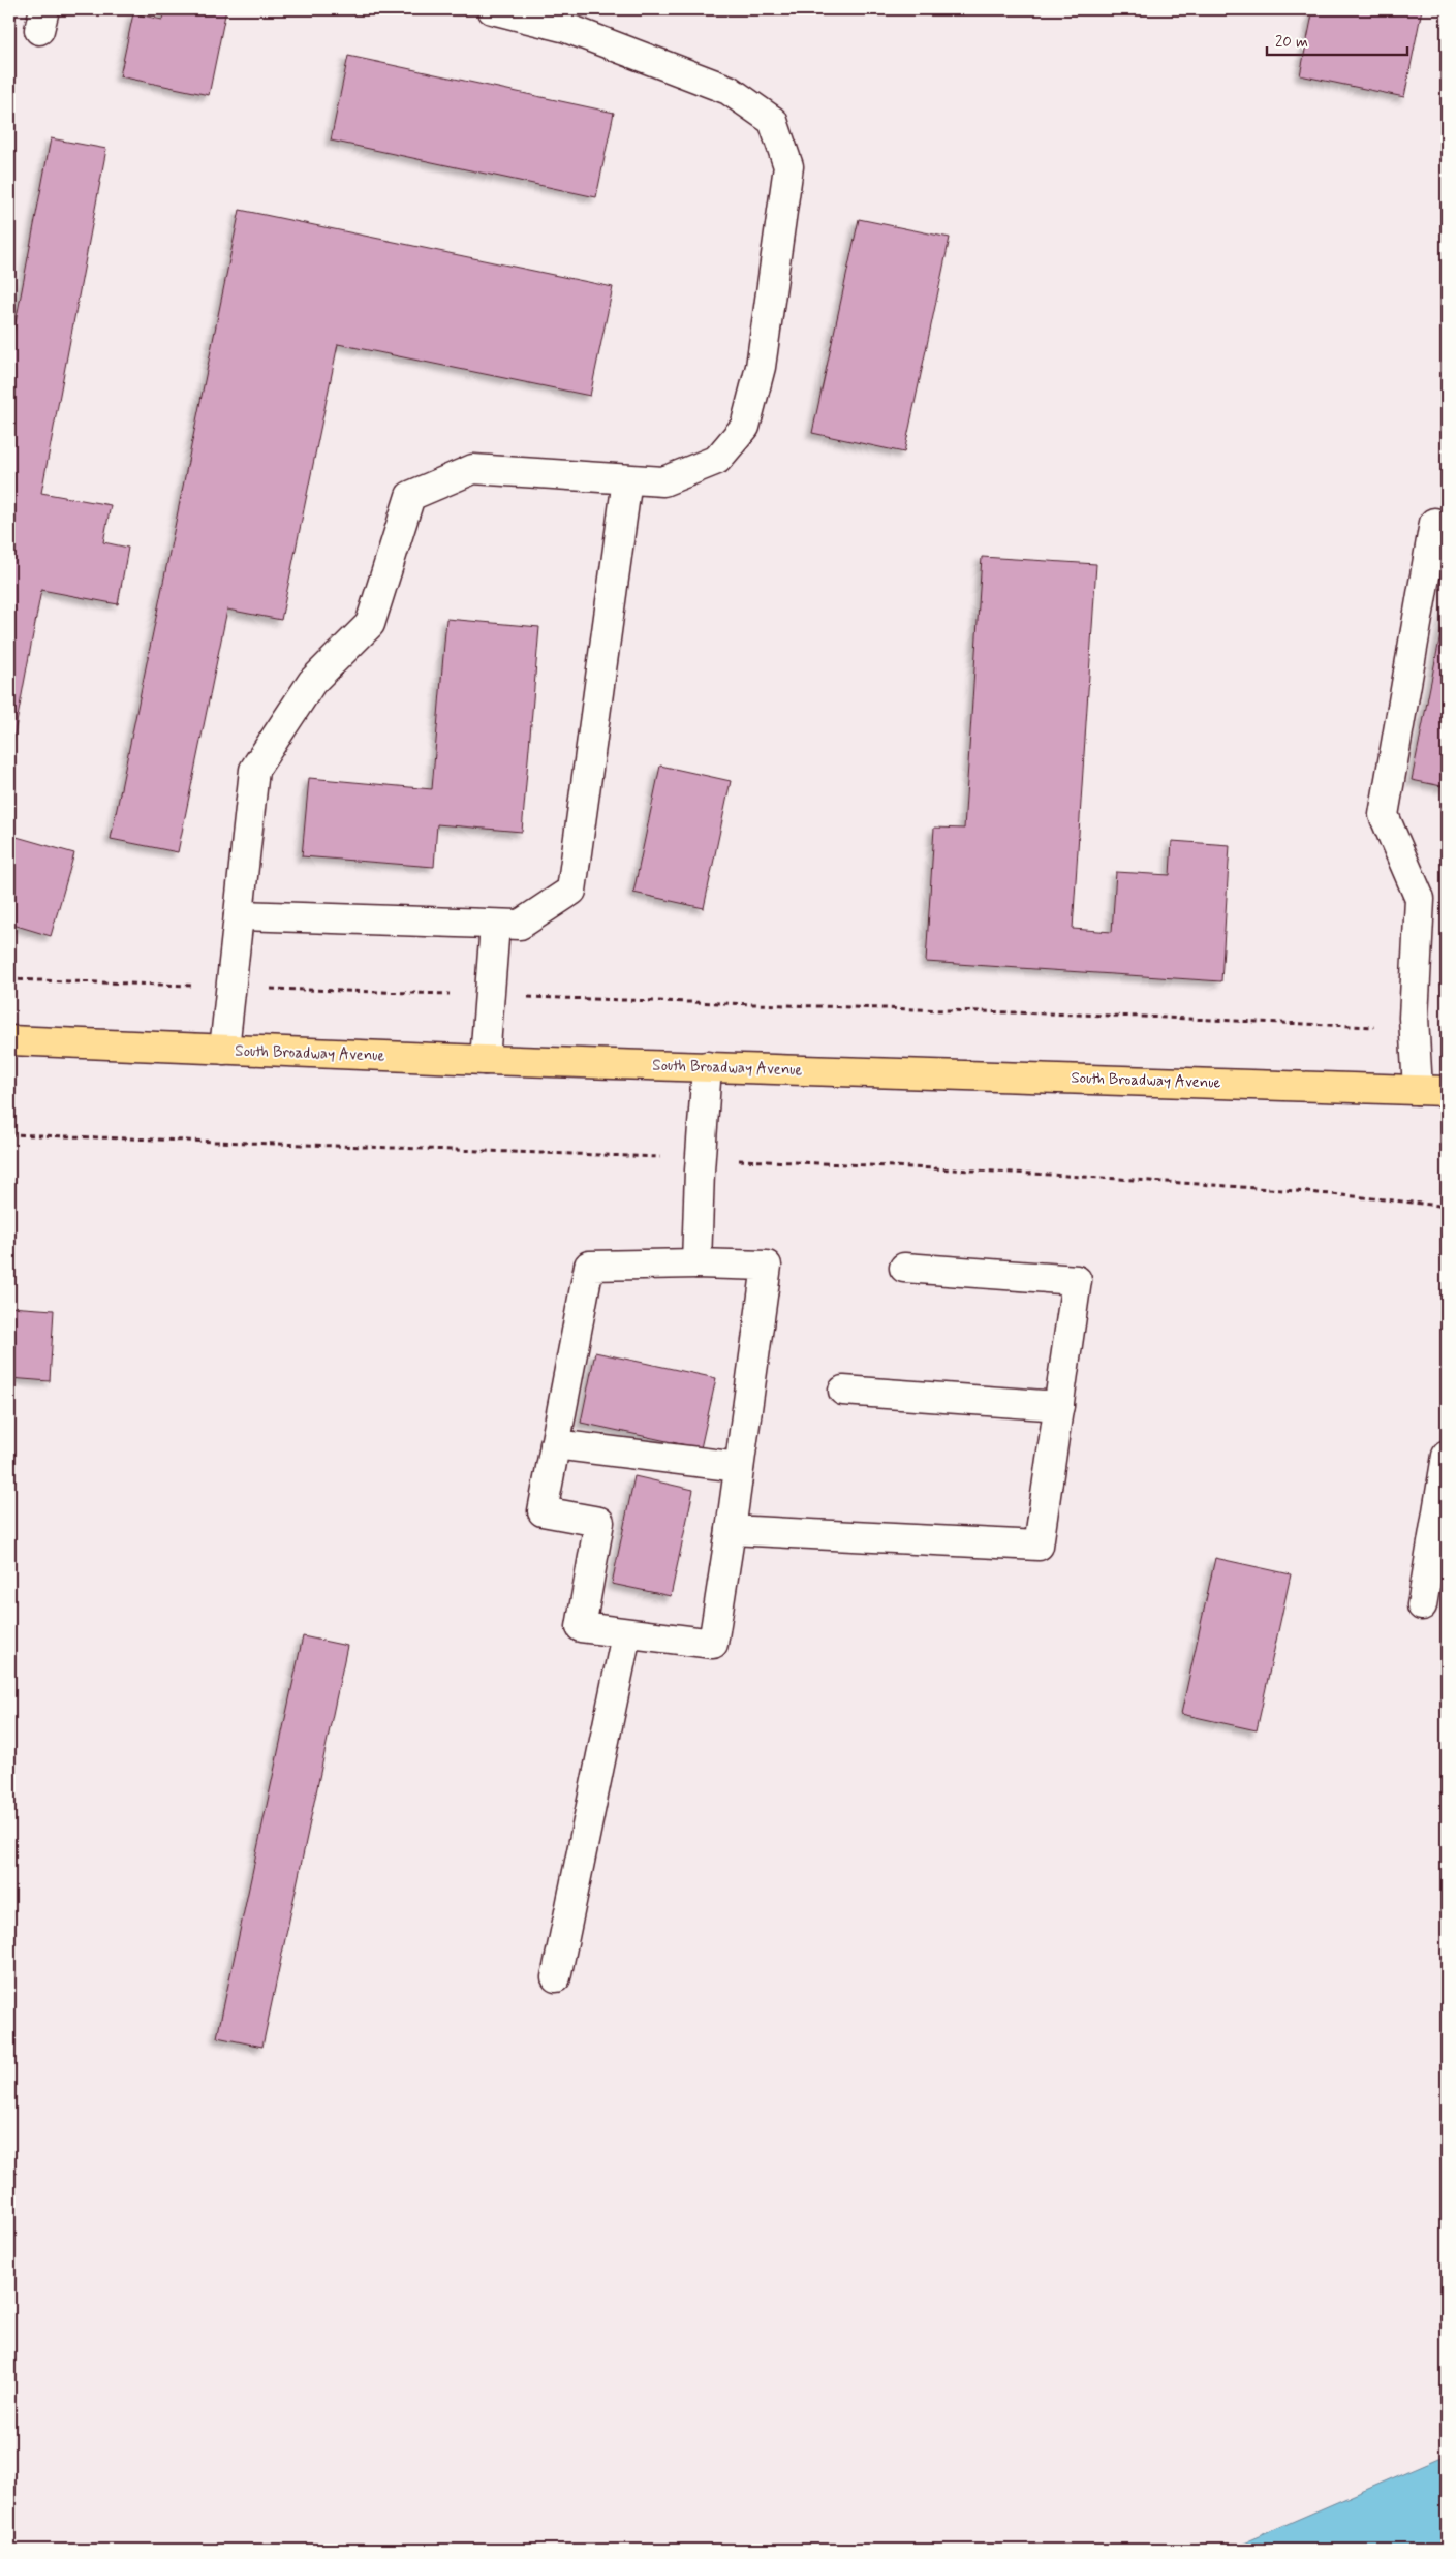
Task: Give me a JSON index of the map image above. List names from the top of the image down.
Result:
{
  "streets": {
    "main road": ["South Broadway Avenue"]
  },
  "scale_bar": "20 m"
}
